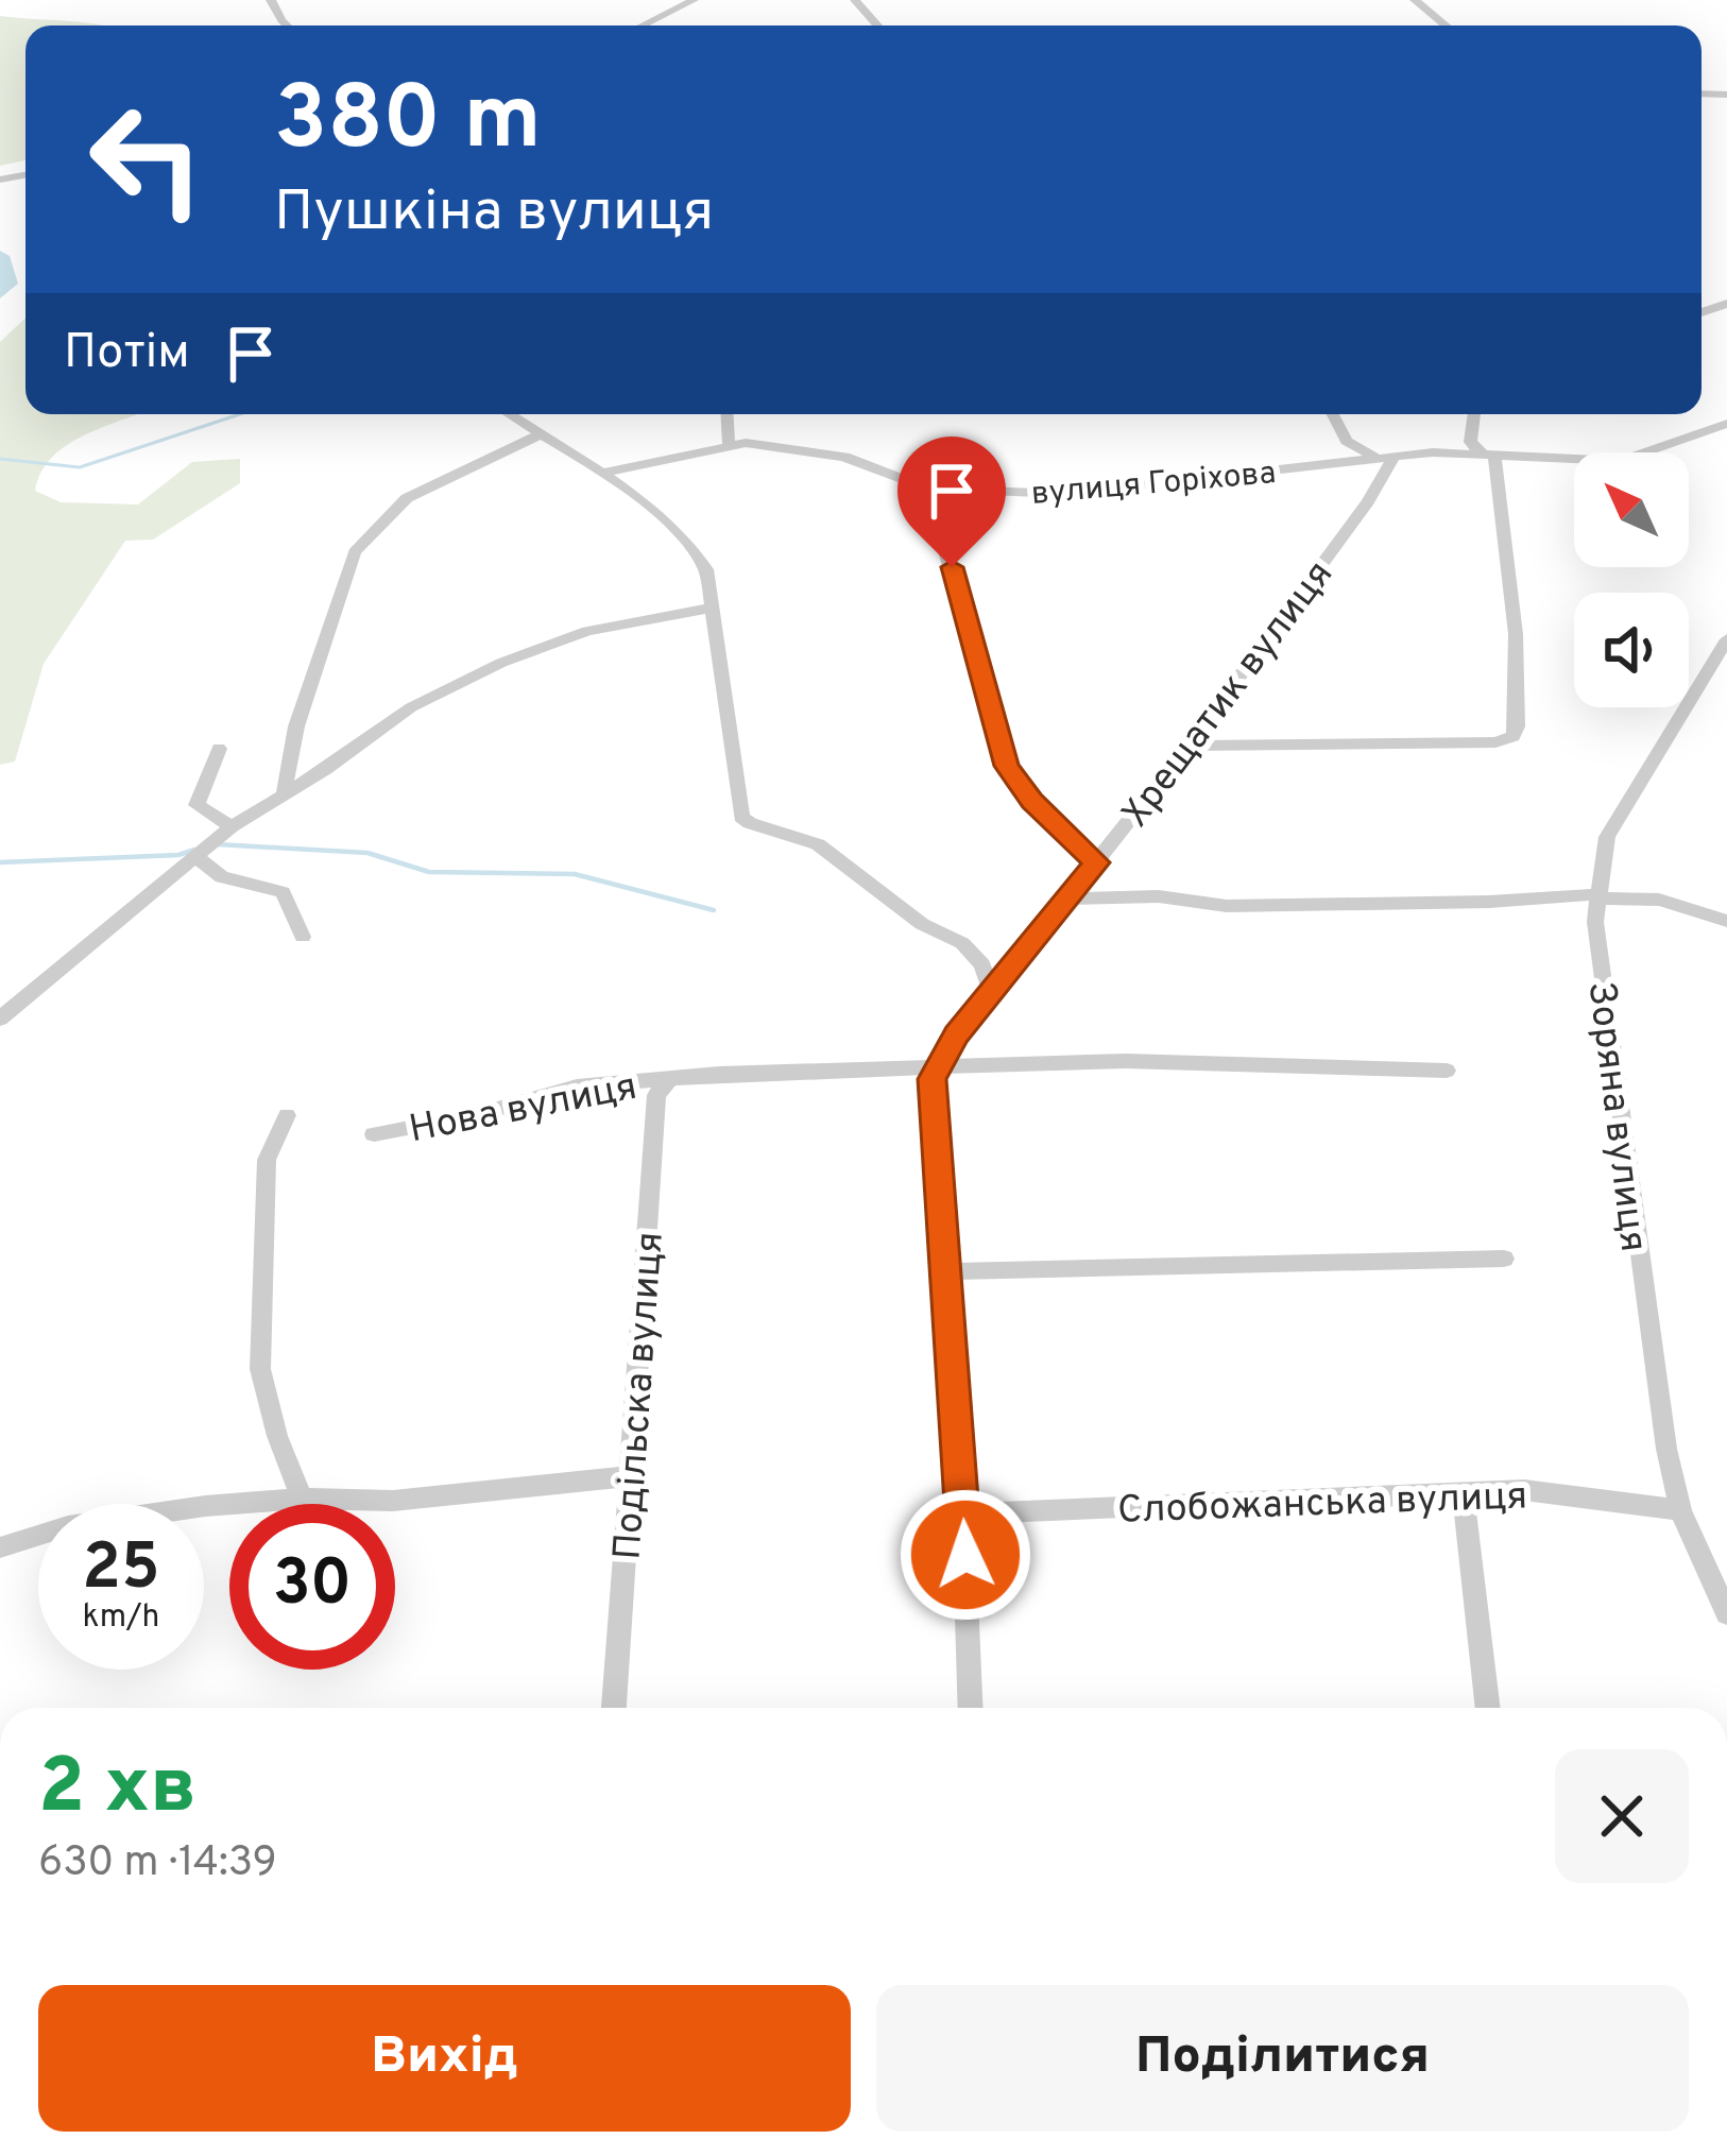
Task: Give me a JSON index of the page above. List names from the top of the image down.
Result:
{
  "streets": {
    "street": [
      "вулиця Горіхова",
      "Хрещатик вулиця",
      "Нова вулиця",
      "Зоряна вулиця",
      "Подільска вулиця",
      "Слобожанська вулиця"
    ]
  },
  "crossings": [
    ["вулиця Горіхова", "Хрещатик вулиця"],
    ["Хрещатик вулиця", "Нова вулиця"],
    ["Нова вулиця", "Подільска вулиця"],
    ["Зоряна вулиця", "Слобожанська вулиця"]
  ],
  "north": "top left",
  "page": {
    "turn": ["380 m", "Пушкіна вулиця"],
    "then": "Потім",
    "speed": "25 km/h",
    "limit": "30",
    "heading": ["2 хв", "630 m · 14:39"],
    "buttons": ["Вихід", "Поділитися"]
  }
}
